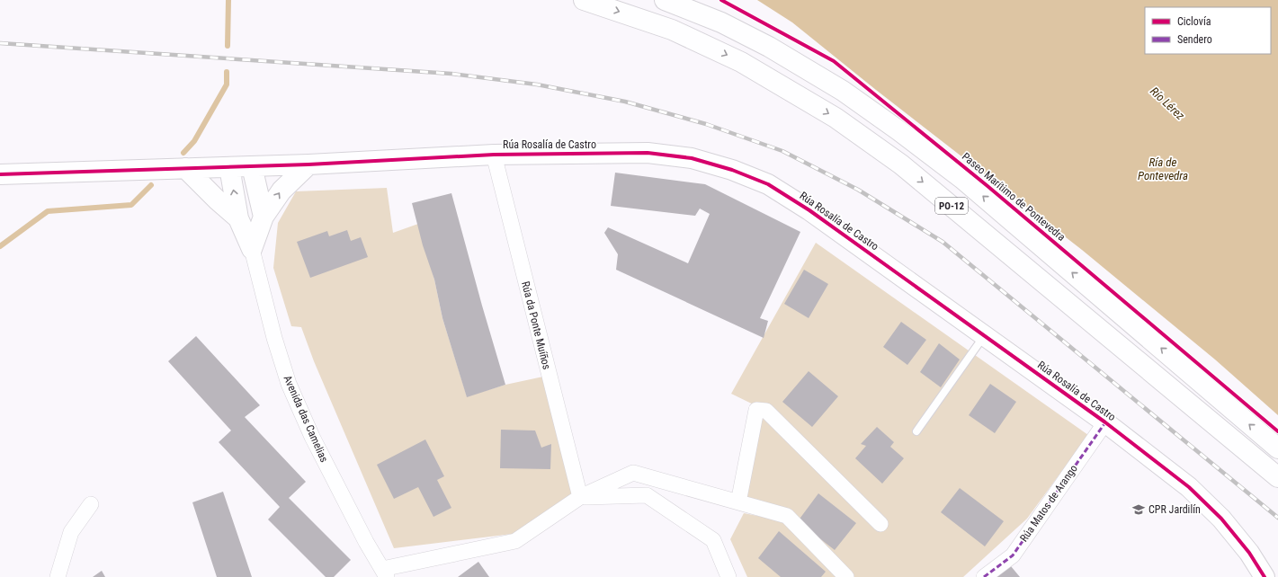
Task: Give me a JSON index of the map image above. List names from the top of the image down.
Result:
{
  "streets": {
    "main road": ["Rúa Rosalía de Castro", "PO-12"],
    "street": ["Rúa da Ponte Muíños", "Avenida das Camelias", "Rúa Matos de Arango"],
    "cycle path": ["Paseo Marítimo de Pontevedra"]
  },
  "crossings": [
    ["Rúa Rosalía de Castro", "Rúa da Ponte Muíños"],
    ["Rúa Rosalía de Castro", "Rúa Matos de Arango"]
  ],
  "water": ["Río Lérez", "Ría de Pontevedra"],
  "places": {
    "school or university": ["CPR Jardilín"]
  },
  "legend": ["Ciclovía", "Sendero"]
}
